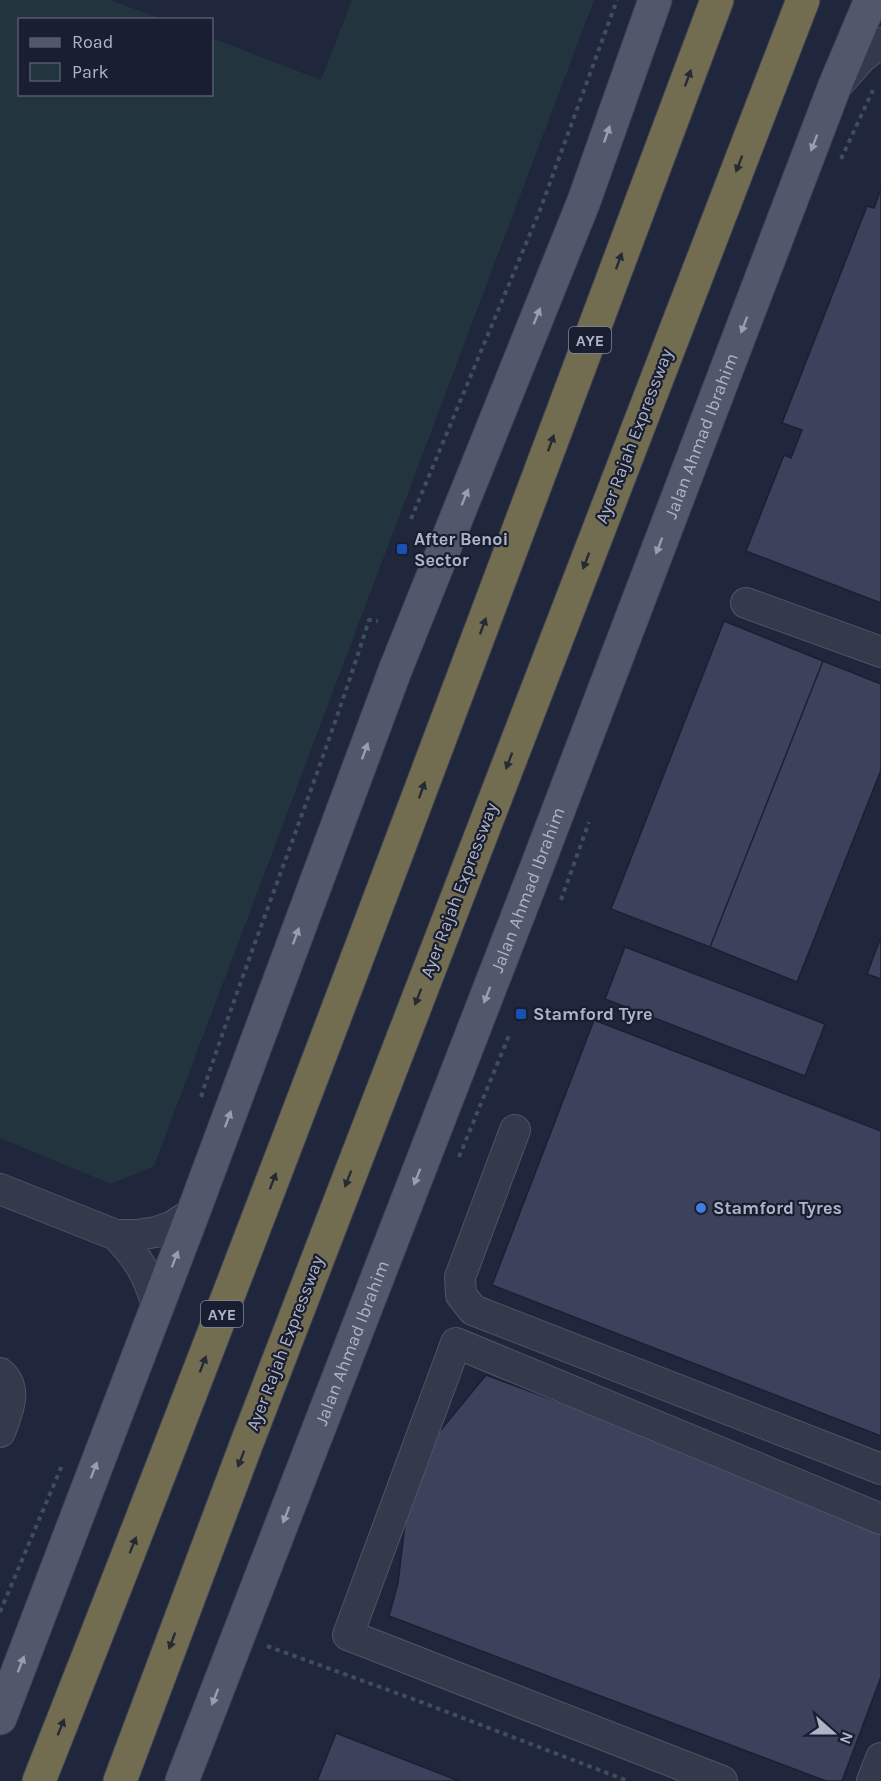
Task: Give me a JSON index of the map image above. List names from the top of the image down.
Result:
{
  "streets": {
    "highway": ["AYE", "Ayer Rajah Expressway"],
    "main road": ["Jalan Ahmad Ibrahim"]
  },
  "places": {
    "transit": ["After Benoi Sector", "Stamford Tyre"],
    "other": ["Stamford Tyres"]
  },
  "legend": ["Road", "Park"],
  "north": "right"
}
